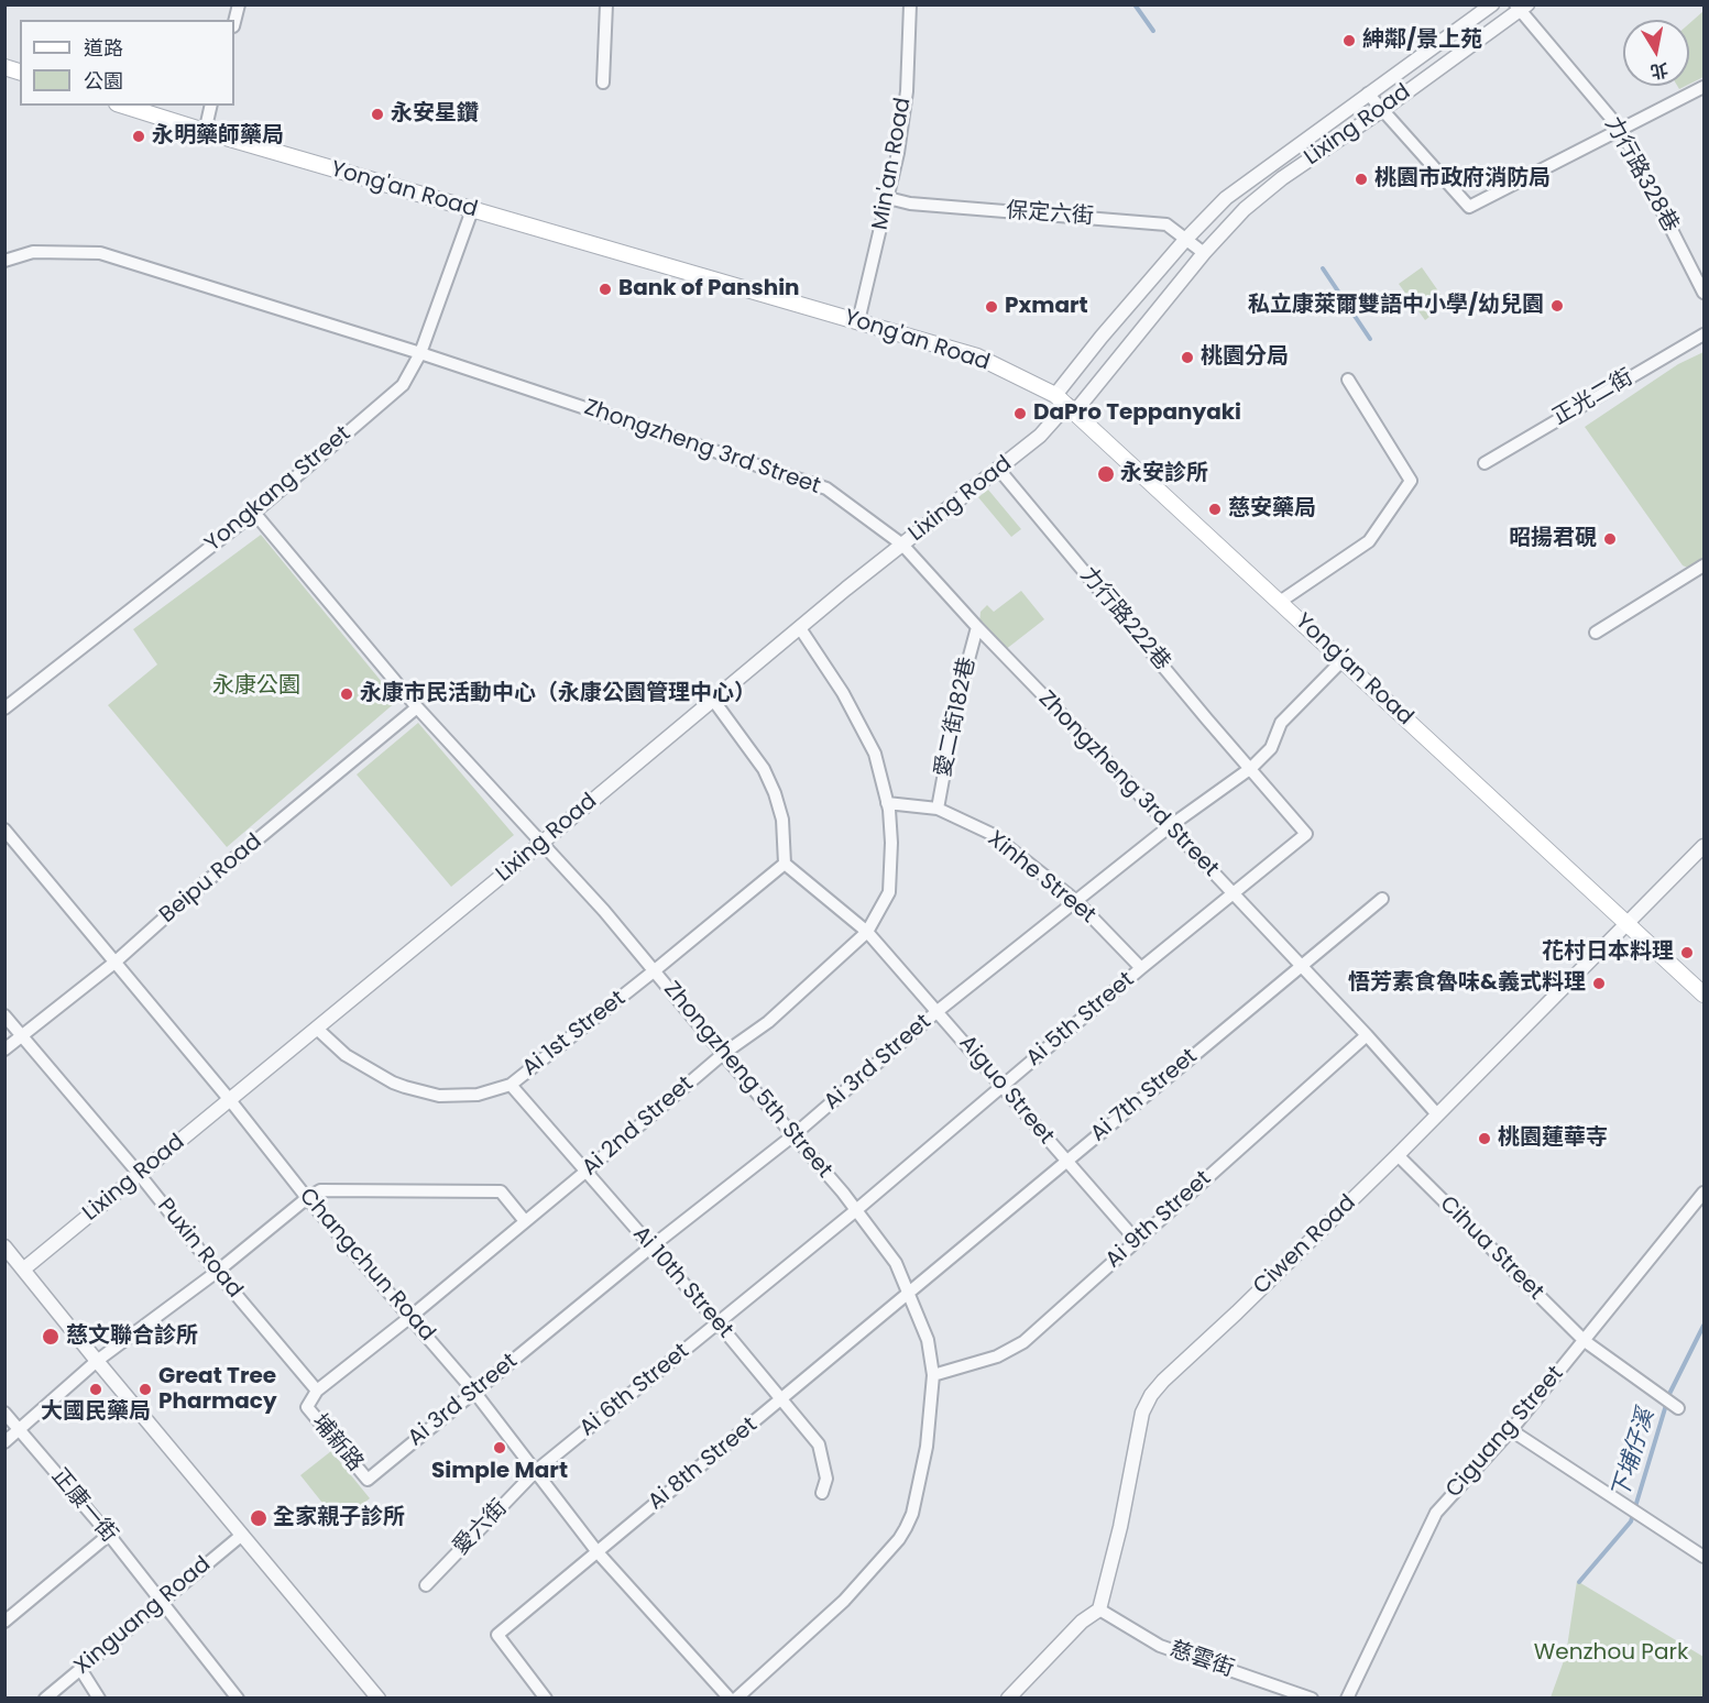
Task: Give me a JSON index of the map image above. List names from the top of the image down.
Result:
{
  "streets": {
    "main road": ["Yong'an Road"],
    "street": [
      "Lixing Road",
      "Min'an Road",
      "力行路328巷",
      "保定六街",
      "正光二街",
      "Zhongzheng 3rd Street",
      "Yongkang Street",
      "力行路222巷",
      "愛二街182巷",
      "Xinhe Street",
      "Beipu Road",
      "Ai 5th Street",
      "Ai 1st Street",
      "Ai 3rd Street",
      "Zhongzheng 5th Street",
      "Aiguo Street",
      "Ai 7th Street",
      "Ai 2nd Street",
      "Ai 9th Street",
      "Ciwen Road",
      "Puxin Road",
      "Cihua Street",
      "Changchun Road",
      "Ai 10th Street",
      "Ai 6th Street",
      "Ciguang Street",
      "埔新路",
      "Ai 8th Street",
      "正康一街",
      "愛六街",
      "Xinguang Road",
      "慈雲街"
    ]
  },
  "crossings": [
    ["Lixing Road", "力行路328巷"],
    ["Lixing Road", "Yong'an Road"],
    ["Lixing Road", "保定六街"],
    ["Lixing Road", "Zhongzheng 3rd Street"],
    ["Lixing Road", "力行路222巷"],
    ["Lixing Road", "Ai 1st Street"],
    ["Lixing Road", "Zhongzheng 5th Street"],
    ["Lixing Road", "Ai 2nd Street"],
    ["Lixing Road", "Puxin Road"],
    ["Lixing Road", "Changchun Road"],
    ["Min'an Road", "Yong'an Road"],
    ["Min'an Road", "保定六街"],
    ["Yong'an Road", "Yongkang Street"],
    ["Yong'an Road", "Ai 3rd Street"],
    ["Yong'an Road", "Ciwen Road"],
    ["Zhongzheng 3rd Street", "Yongkang Street"],
    ["Zhongzheng 3rd Street", "愛二街182巷"],
    ["Zhongzheng 3rd Street", "Ai 5th Street"],
    ["Zhongzheng 3rd Street", "Ai 3rd Street"],
    ["Zhongzheng 3rd Street", "Ai 7th Street"],
    ["Zhongzheng 3rd Street", "Ai 9th Street"],
    ["Zhongzheng 3rd Street", "Ciwen Road"],
    ["Yongkang Street", "Zhongzheng 5th Street"],
    ["力行路222巷", "Ai 5th Street"],
    ["力行路222巷", "Ai 3rd Street"],
    ["愛二街182巷", "Xinhe Street"],
    ["Xinhe Street", "Ai 5th Street"],
    ["Xinhe Street", "Ai 3rd Street"],
    ["Xinhe Street", "Ai 2nd Street"],
    ["Beipu Road", "Zhongzheng 5th Street"],
    ["Beipu Road", "Puxin Road"],
    ["Beipu Road", "Changchun Road"],
    ["Ai 5th Street", "Zhongzheng 5th Street"],
    ["Ai 5th Street", "Aiguo Street"],
    ["Ai 5th Street", "Ai 6th Street"],
    ["Ai 1st Street", "Zhongzheng 5th Street"],
    ["Ai 1st Street", "Aiguo Street"],
    ["Ai 1st Street", "Ai 10th Street"],
    ["Ai 3rd Street", "Zhongzheng 5th Street"],
    ["Ai 3rd Street", "Aiguo Street"],
    ["Ai 3rd Street", "Changchun Road"],
    ["Ai 3rd Street", "Ai 10th Street"],
    ["Ai 3rd Street", "埔新路"],
    ["Zhongzheng 5th Street", "Ai 7th Street"],
    ["Zhongzheng 5th Street", "Ai 2nd Street"],
    ["Zhongzheng 5th Street", "Ai 9th Street"],
    ["Zhongzheng 5th Street", "Ai 6th Street"],
    ["Zhongzheng 5th Street", "Ai 8th Street"],
    ["Aiguo Street", "Ai 7th Street"],
    ["Aiguo Street", "Ai 2nd Street"],
    ["Aiguo Street", "Ai 9th Street"],
    ["Ai 7th Street", "Ai 8th Street"],
    ["Ai 2nd Street", "Puxin Road"],
    ["Ai 2nd Street", "Changchun Road"],
    ["Ai 2nd Street", "Ai 10th Street"],
    ["Ai 2nd Street", "埔新路"],
    ["Ciwen Road", "Cihua Street"],
    ["Ciwen Road", "慈雲街"],
    ["Cihua Street", "Ciguang Street"],
    ["Changchun Road", "Ai 6th Street"],
    ["Changchun Road", "Ai 8th Street"],
    ["Changchun Road", "愛六街"],
    ["Ai 10th Street", "Ai 6th Street"],
    ["Ai 10th Street", "Ai 8th Street"],
    ["Ai 6th Street", "愛六街"],
    ["正康一街", "Xinguang Road"]
  ],
  "water": ["下埔仔溪"],
  "parks": ["永康公園", "Wenzhou Park"],
  "places": [
    "紳鄰/景上苑",
    "永安星鑽",
    "永明藥師藥局",
    "桃園市政府消防局",
    "Bank of Panshin",
    "私立康萊爾雙語中小學/幼兒園",
    "Pxmart",
    "桃園分局",
    "DaPro Teppanyaki",
    "永安診所",
    "慈安藥局",
    "昭揚君硯",
    "永康市民活動中心（永康公園管理中心）",
    "花村日本料理",
    "悟芳素食魯味&義式料理",
    "桃園蓮華寺",
    "慈文聯合診所",
    "大國民藥局",
    "Great Tree Pharmacy",
    "Simple Mart",
    "全家親子診所"
  ],
  "legend": ["道路", "公園"],
  "north": "bottom"
}
